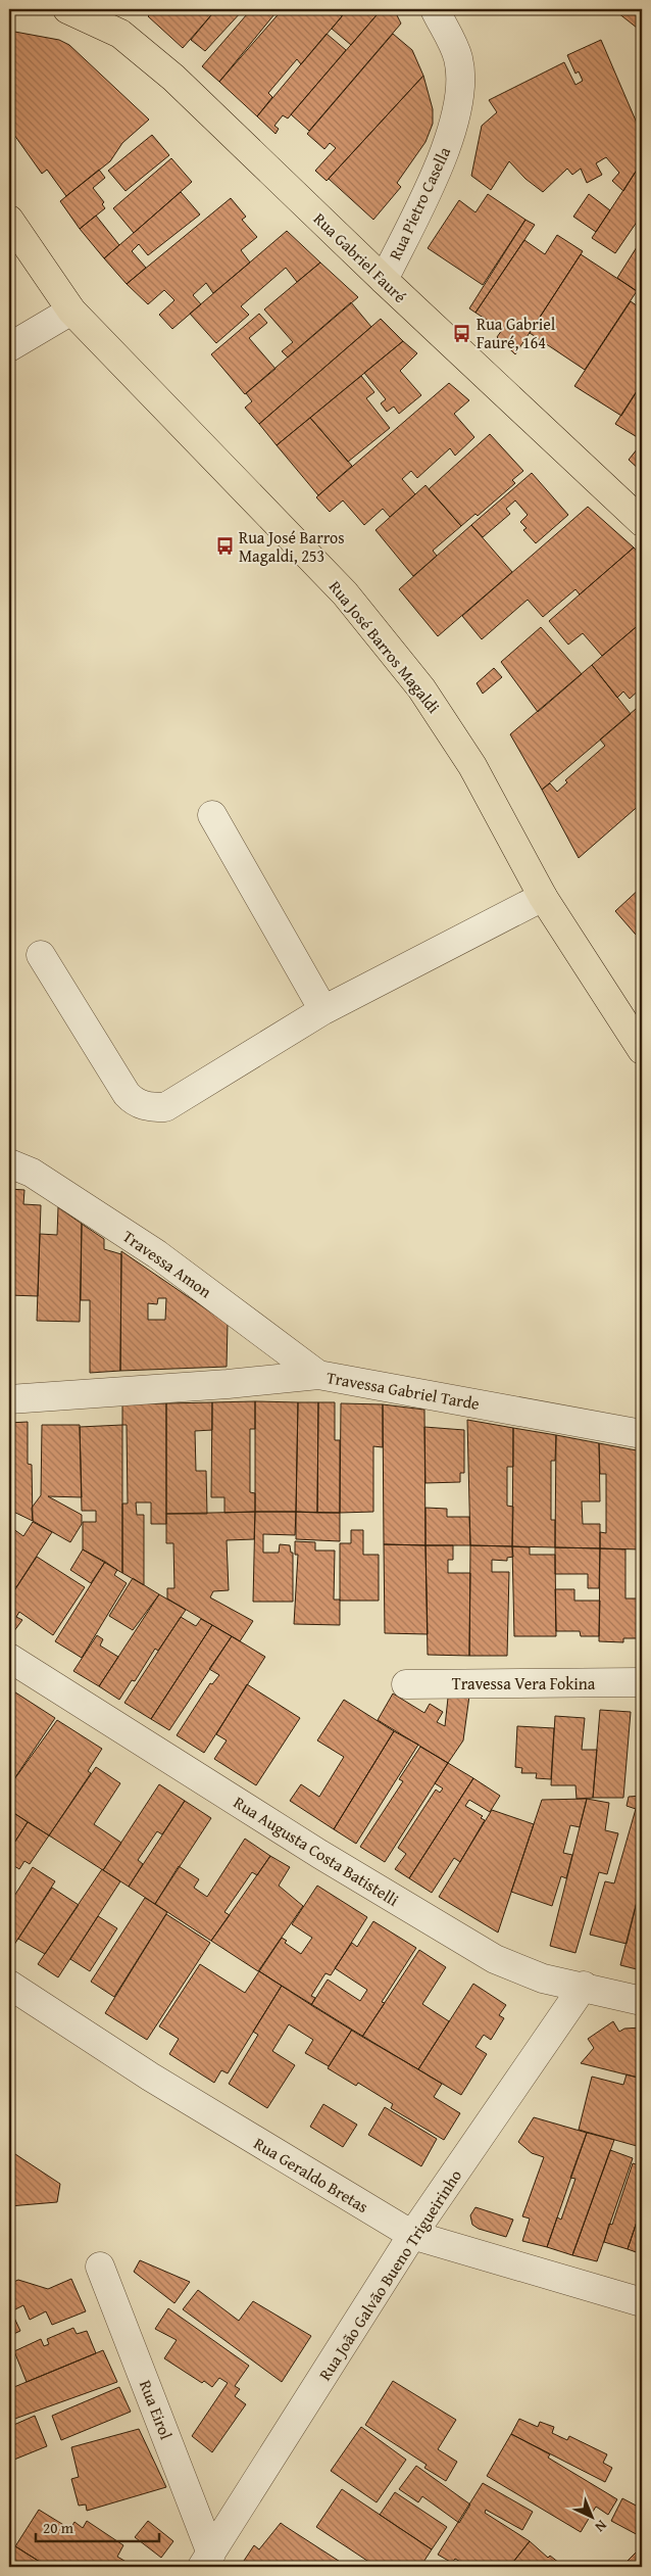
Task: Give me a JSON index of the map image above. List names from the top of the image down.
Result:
{
  "streets": {
    "main road": ["Rua Gabriel Fauré", "Rua José Barros Magaldi"],
    "street": [
      "Rua Pietro Casella",
      "Travessa Amon",
      "Travessa Gabriel Tarde",
      "Travessa Vera Fokina",
      "Rua Augusta Costa Batistelli",
      "Rua Geraldo Bretas",
      "Rua João Galvão Bueno Trigueirinho",
      "Rua Eirol"
    ]
  },
  "crossings": [
    ["Rua Pietro Casella", "Rua Gabriel Fauré"],
    ["Travessa Amon", "Travessa Gabriel Tarde"],
    ["Rua Augusta Costa Batistelli", "Rua João Galvão Bueno Trigueirinho"],
    ["Rua Geraldo Bretas", "Rua João Galvão Bueno Trigueirinho"],
    ["Rua João Galvão Bueno Trigueirinho", "Rua Eirol"]
  ],
  "places": {
    "bus stop": ["Rua Gabriel Fauré, 164", "Rua José Barros Magaldi, 253"]
  },
  "scale_bar": "20 m",
  "north": "bottom right"
}
